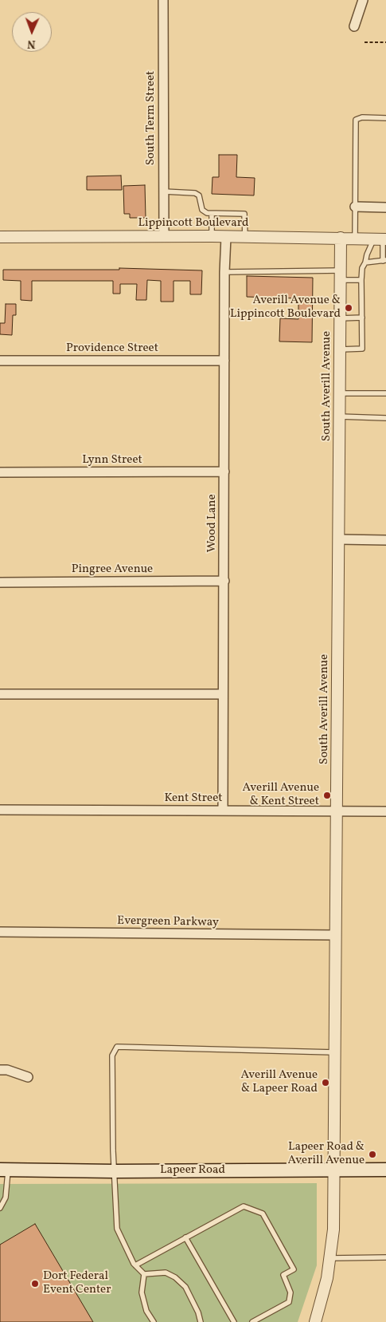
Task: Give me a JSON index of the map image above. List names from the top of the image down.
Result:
{
  "streets": {
    "main road": ["Lapeer Road"],
    "street": [
      "South Term Street",
      "Lippincott Boulevard",
      "Providence Street",
      "South Averill Avenue",
      "Lynn Street",
      "Wood Lane",
      "Pingree Avenue",
      "Kent Street",
      "Evergreen Parkway"
    ]
  },
  "crossings": [
    ["South Term Street", "Lippincott Boulevard"],
    ["Lippincott Boulevard", "South Averill Avenue"],
    ["Lippincott Boulevard", "Wood Lane"],
    ["Providence Street", "Wood Lane"],
    ["South Averill Avenue", "Kent Street"],
    ["South Averill Avenue", "Evergreen Parkway"],
    ["South Averill Avenue", "Lapeer Road"],
    ["Lynn Street", "Wood Lane"],
    ["Wood Lane", "Pingree Avenue"],
    ["Wood Lane", "Kent Street"]
  ],
  "places": [
    "Averill Avenue & Lippincott Boulevard",
    "Averill Avenue & Kent Street",
    "Averill Avenue & Lapeer Road",
    "Lapeer Road & Averill Avenue",
    "Dort Federal Event Center"
  ],
  "north": "bottom"
}
